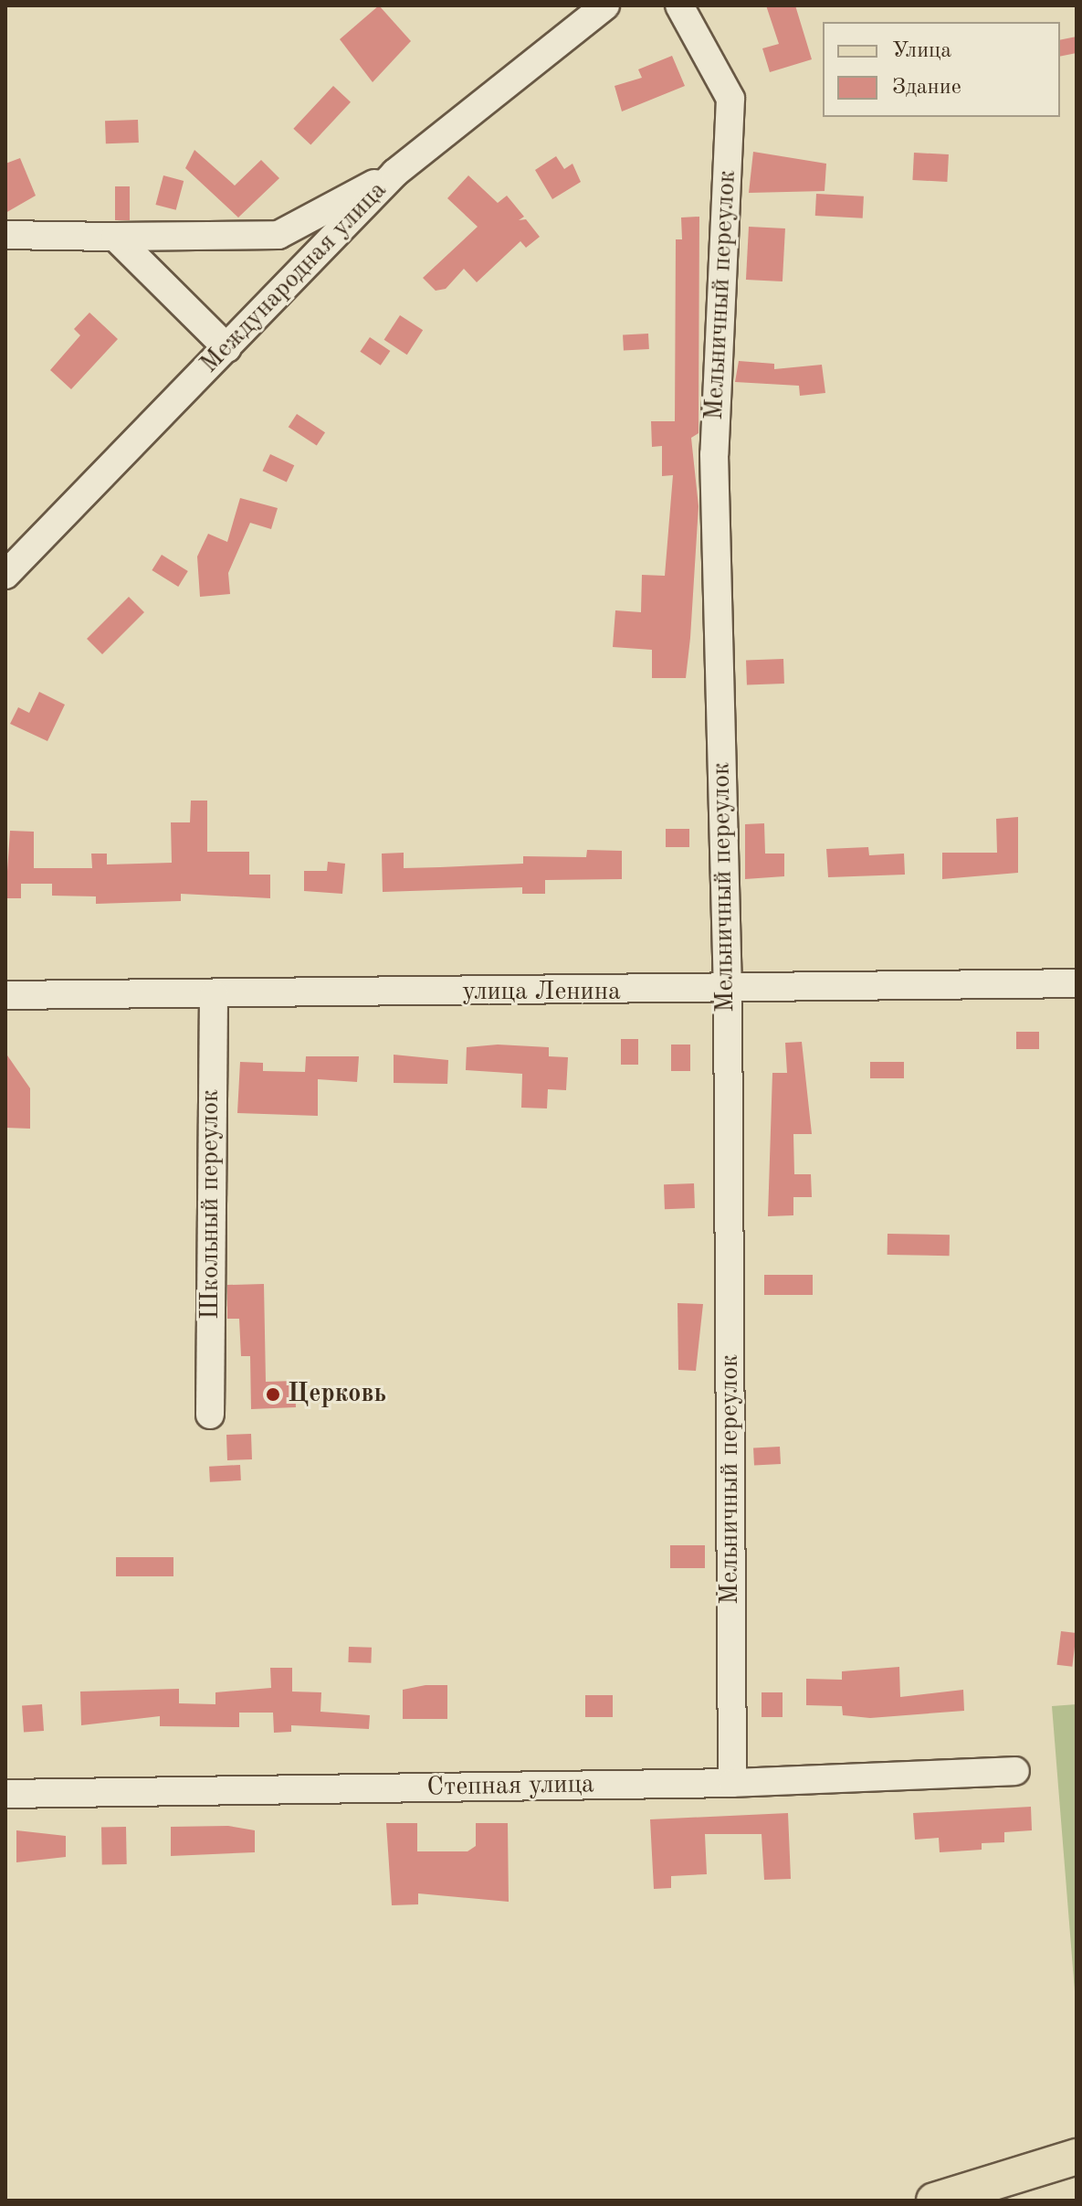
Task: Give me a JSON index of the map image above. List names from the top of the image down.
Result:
{
  "streets": {
    "street": [
      "Международная улица",
      "Мельничный переулок",
      "улица Ленина",
      "Школьный переулок",
      "Степная улица"
    ]
  },
  "crossings": [
    ["Мельничный переулок", "улица Ленина"],
    ["Мельничный переулок", "Степная улица"],
    ["улица Ленина", "Школьный переулок"]
  ],
  "places": ["Церковь"],
  "legend": ["Улица", "Здание"]
}
